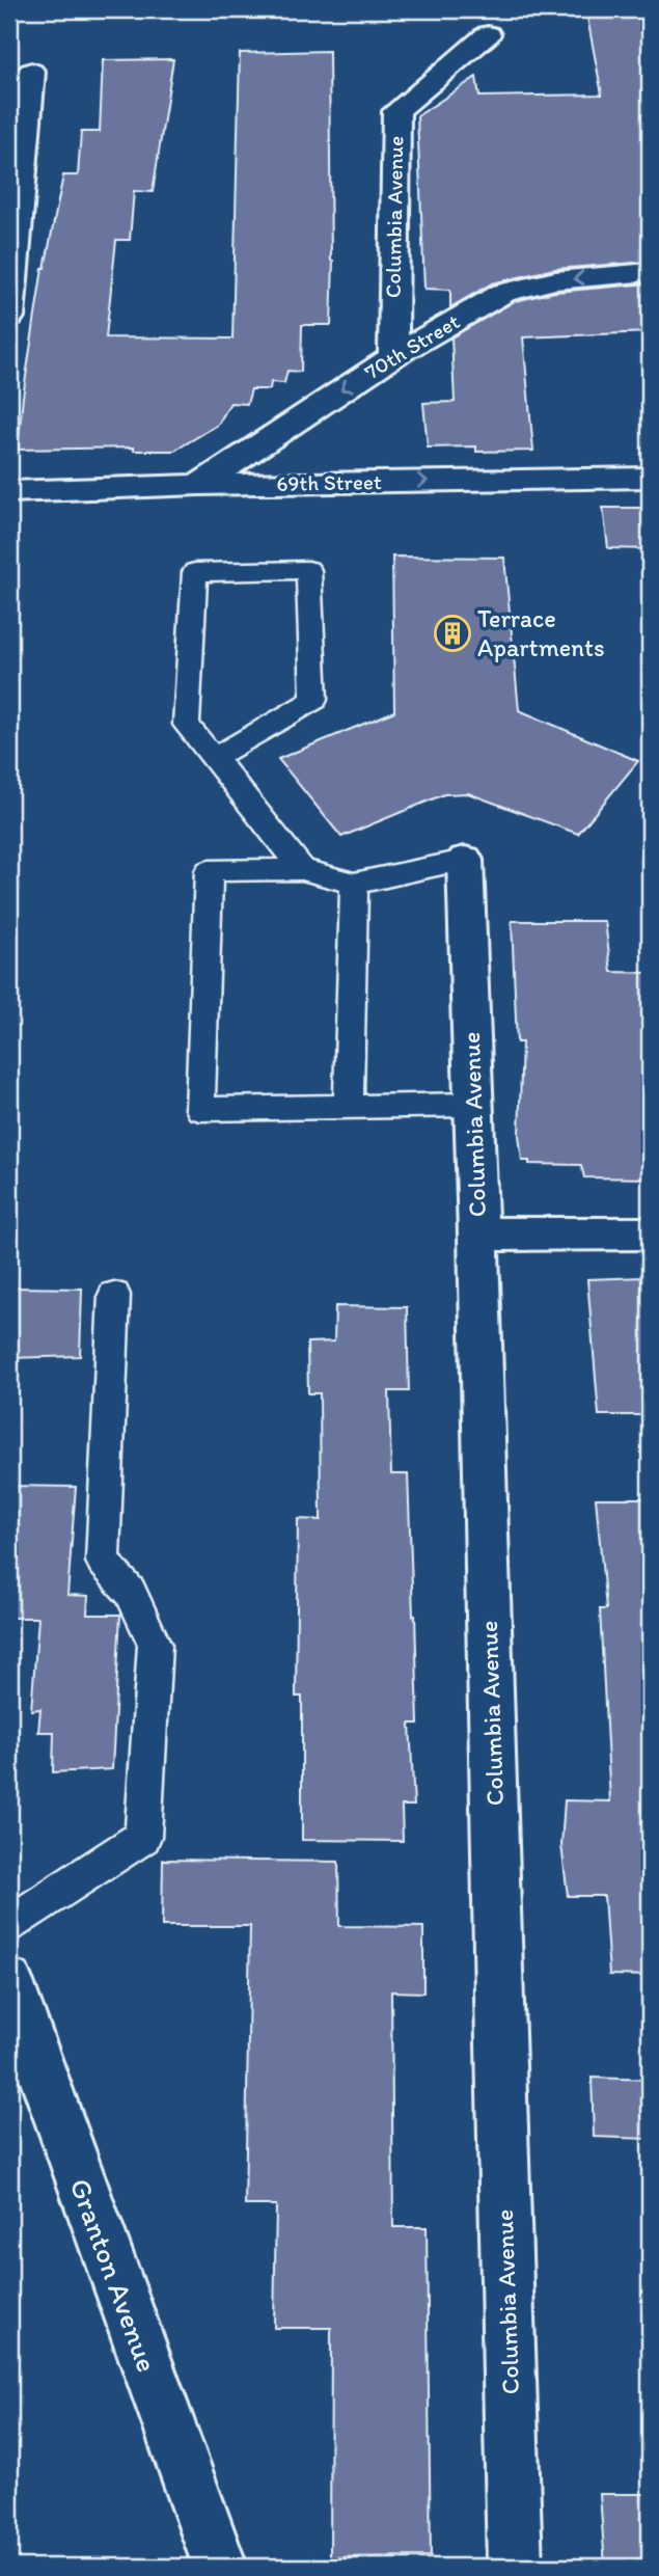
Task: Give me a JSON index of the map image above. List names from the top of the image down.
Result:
{
  "streets": {
    "street": [
      "Columbia Avenue",
      "70th Street",
      "69th Street",
      "Granton Avenue"
    ]
  },
  "crossings": [
    ["Columbia Avenue", "70th Street"],
    ["70th Street", "69th Street"]
  ],
  "one_way": ["70th Street", "69th Street"],
  "places": {
    "building": ["Terrace Apartments"]
  }
}
